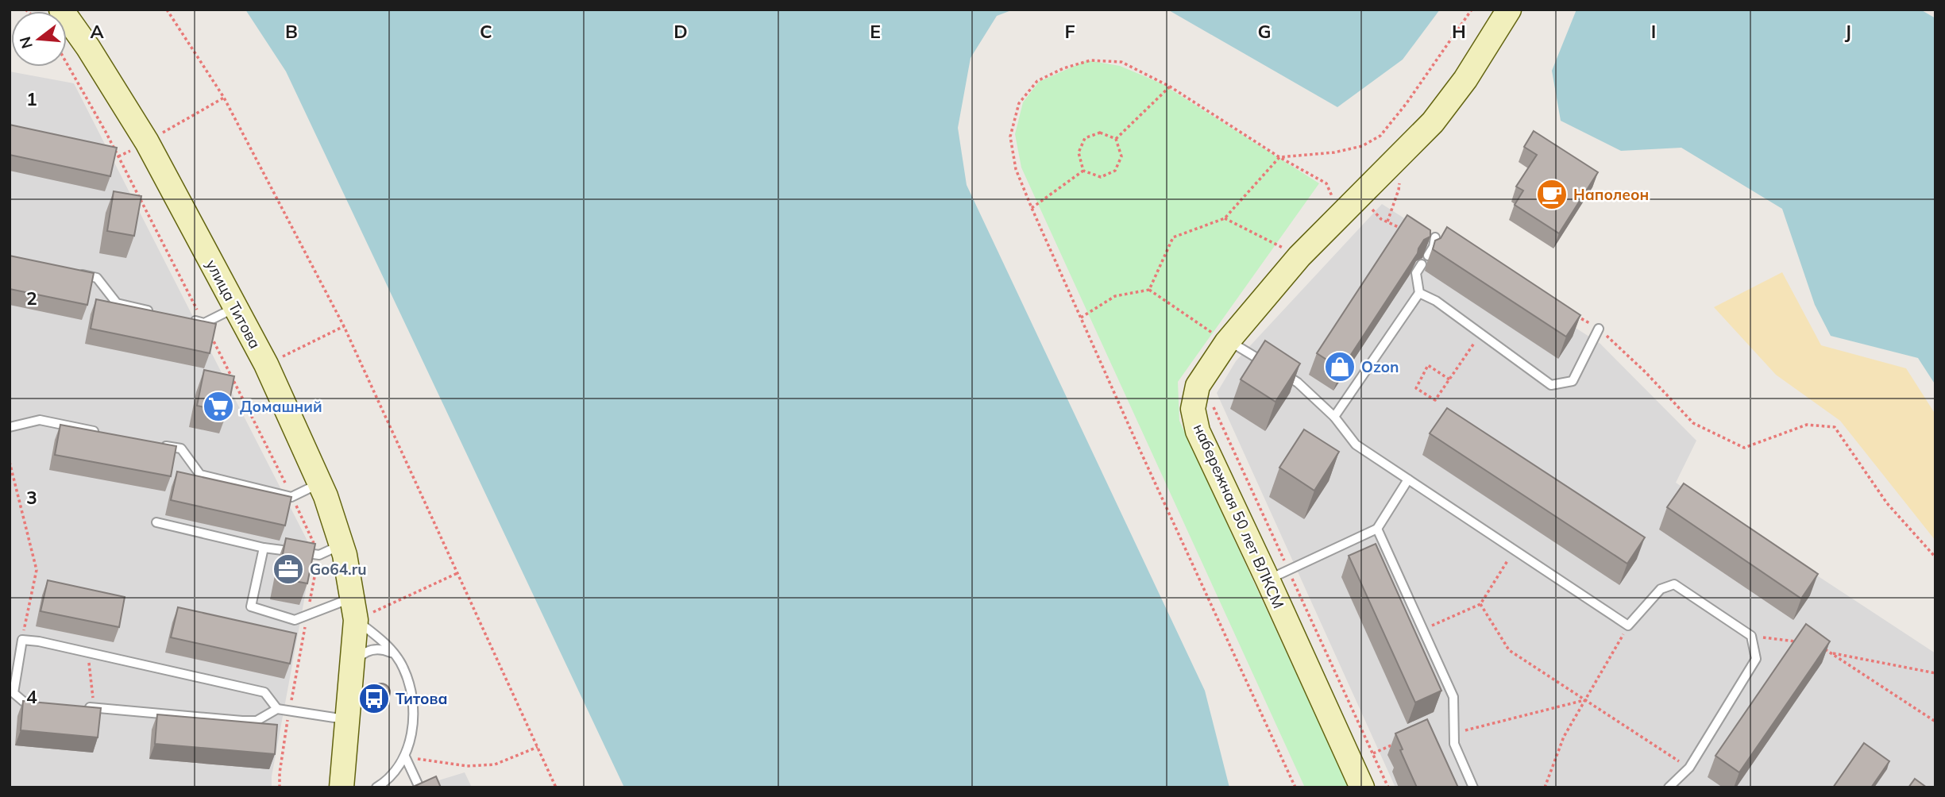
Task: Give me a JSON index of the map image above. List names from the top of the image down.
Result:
{
  "streets": {
    "street": ["улица Титова", "набережная 50 лет ВЛКСМ"]
  },
  "places": {
    "cafe": ["Наполеон"],
    "shop": ["Ozon"],
    "supermarket": ["Домашний"],
    "office": ["Go64.ru"],
    "bus stop": ["Титова"]
  },
  "north": "left",
  "grid": {
    "columns": [
      "A",
      "B",
      "C",
      "D",
      "E",
      "F",
      "G",
      "H",
      "I",
      "J"
    ],
    "rows": [
      "1",
      "2",
      "3",
      "4"
    ]
  }
}
